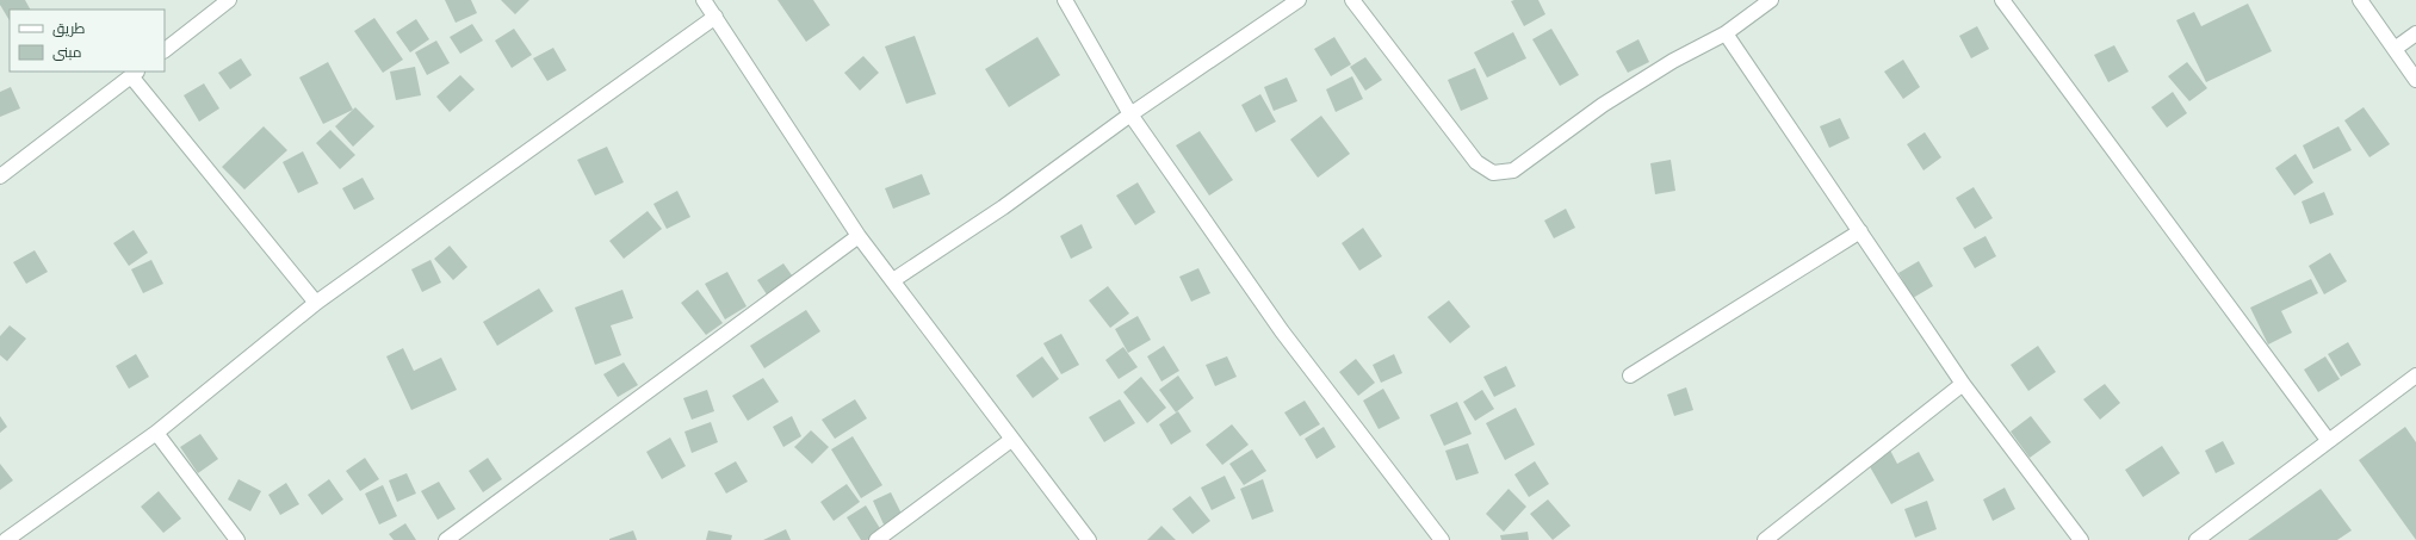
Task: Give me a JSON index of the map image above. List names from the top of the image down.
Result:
{
  "legend": ["طريق", "مبنى"]
}
